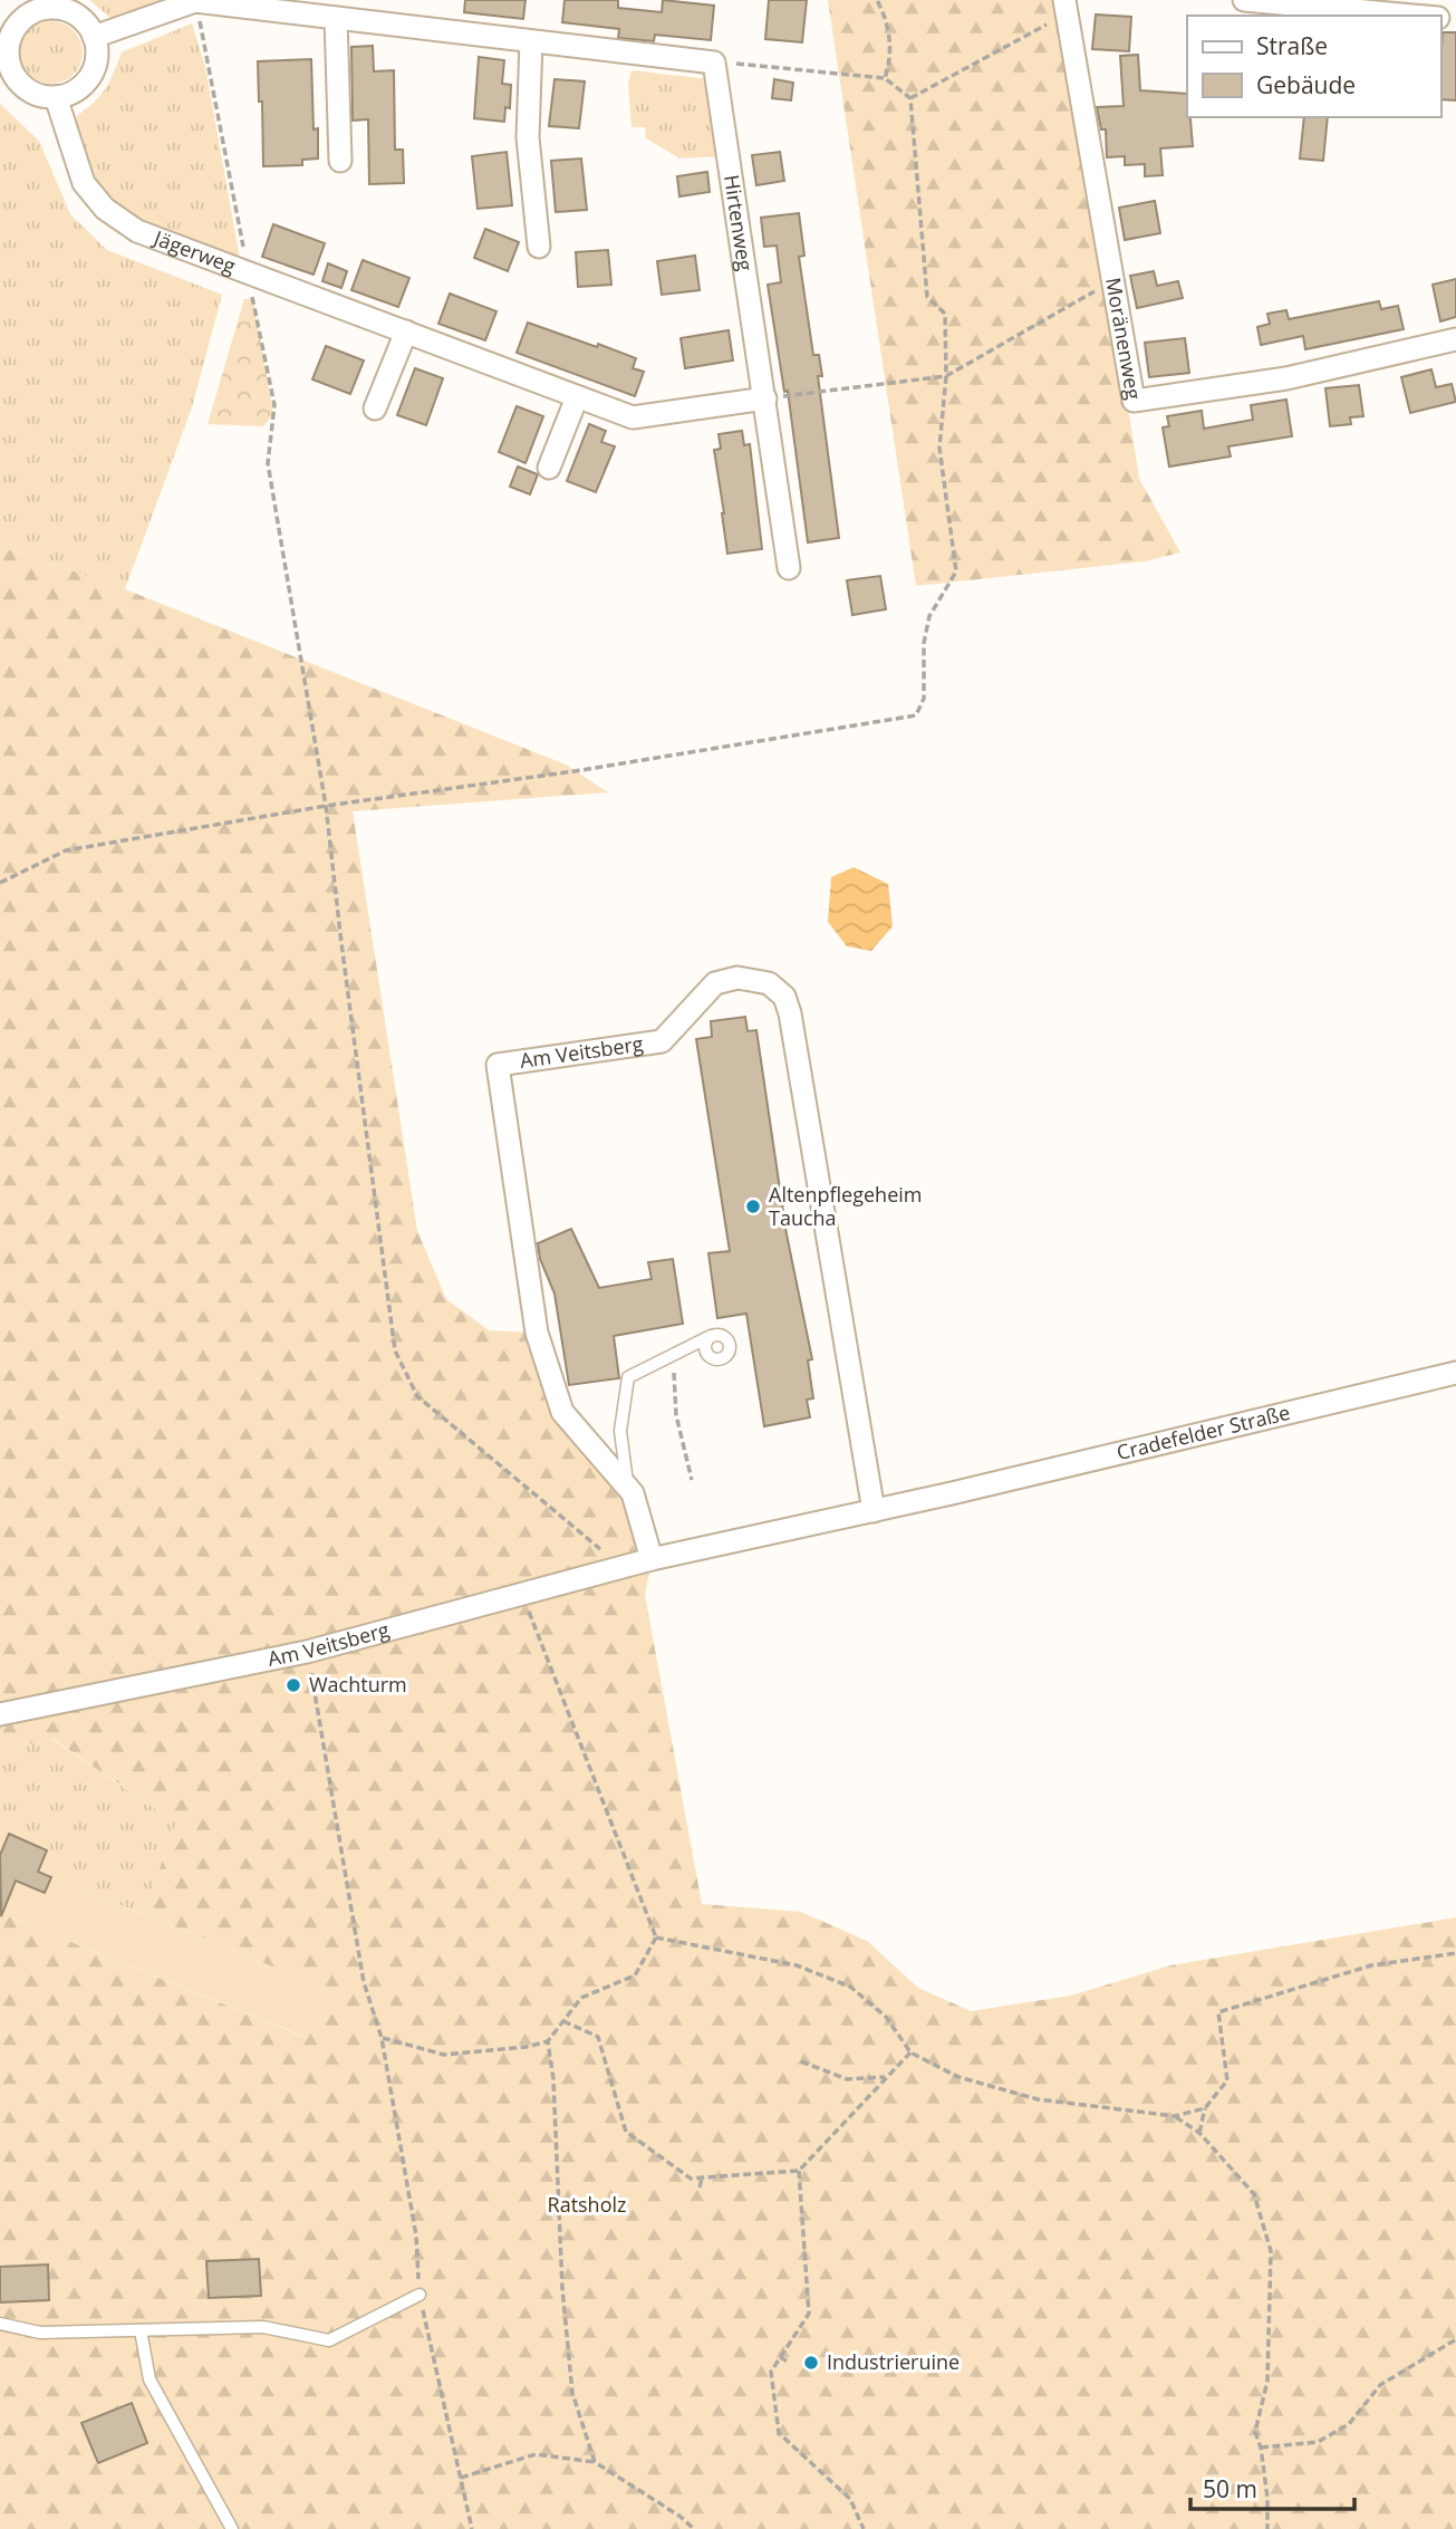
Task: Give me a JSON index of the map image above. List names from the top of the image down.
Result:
{
  "streets": {
    "street": [
      "Hirtenweg",
      "Jägerweg",
      "Moränenweg",
      "Am Veitsberg",
      "Cradefelder Straße"
    ]
  },
  "crossings": [
    ["Hirtenweg", "Jägerweg"],
    ["Am Veitsberg", "Cradefelder Straße"]
  ],
  "parks": ["Ratsholz"],
  "places": ["Altenpflegeheim Taucha", "Wachturm", "Industrieruine"],
  "legend": ["Straße", "Gebäude"],
  "scale_bar": "50 m"
}
